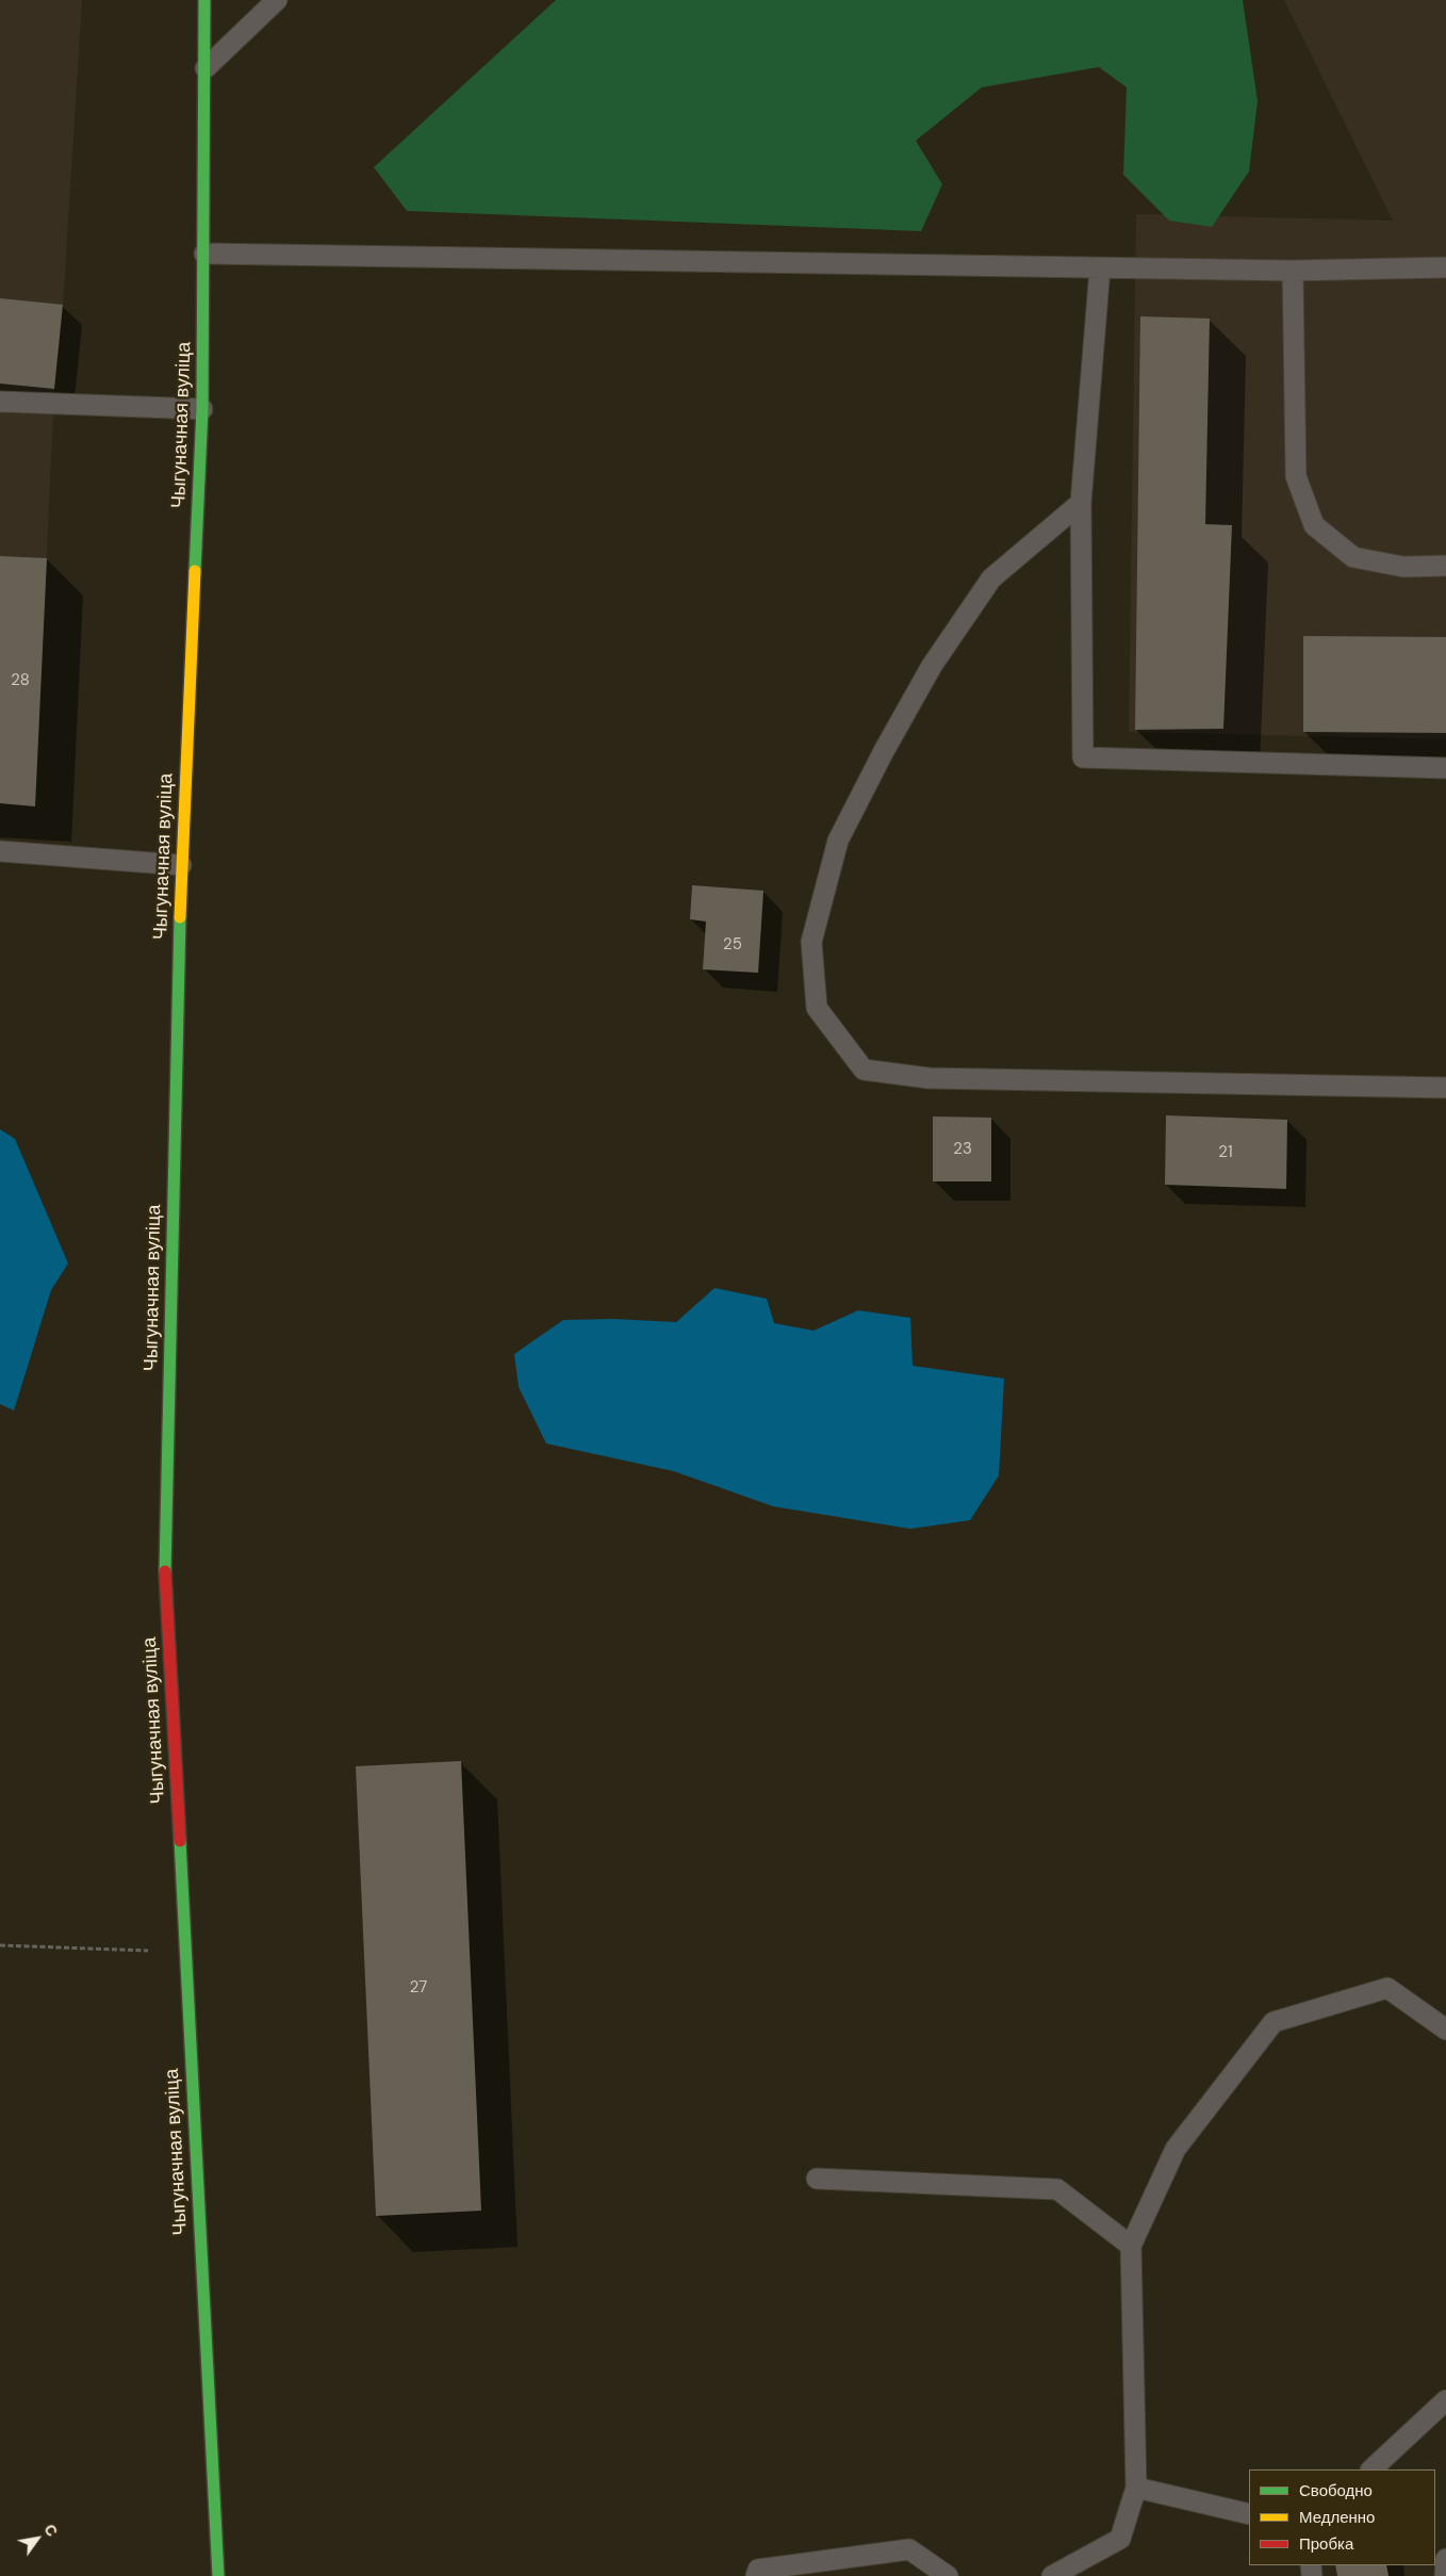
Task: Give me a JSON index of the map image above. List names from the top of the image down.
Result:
{
  "streets": {
    "street": ["Чыгуначная вуліца"]
  },
  "house_numbers": [
    "28",
    "25",
    "23",
    "21",
    "27"
  ],
  "legend": ["Свободно", "Медленно", "Пробка"],
  "north": "top right"
}
